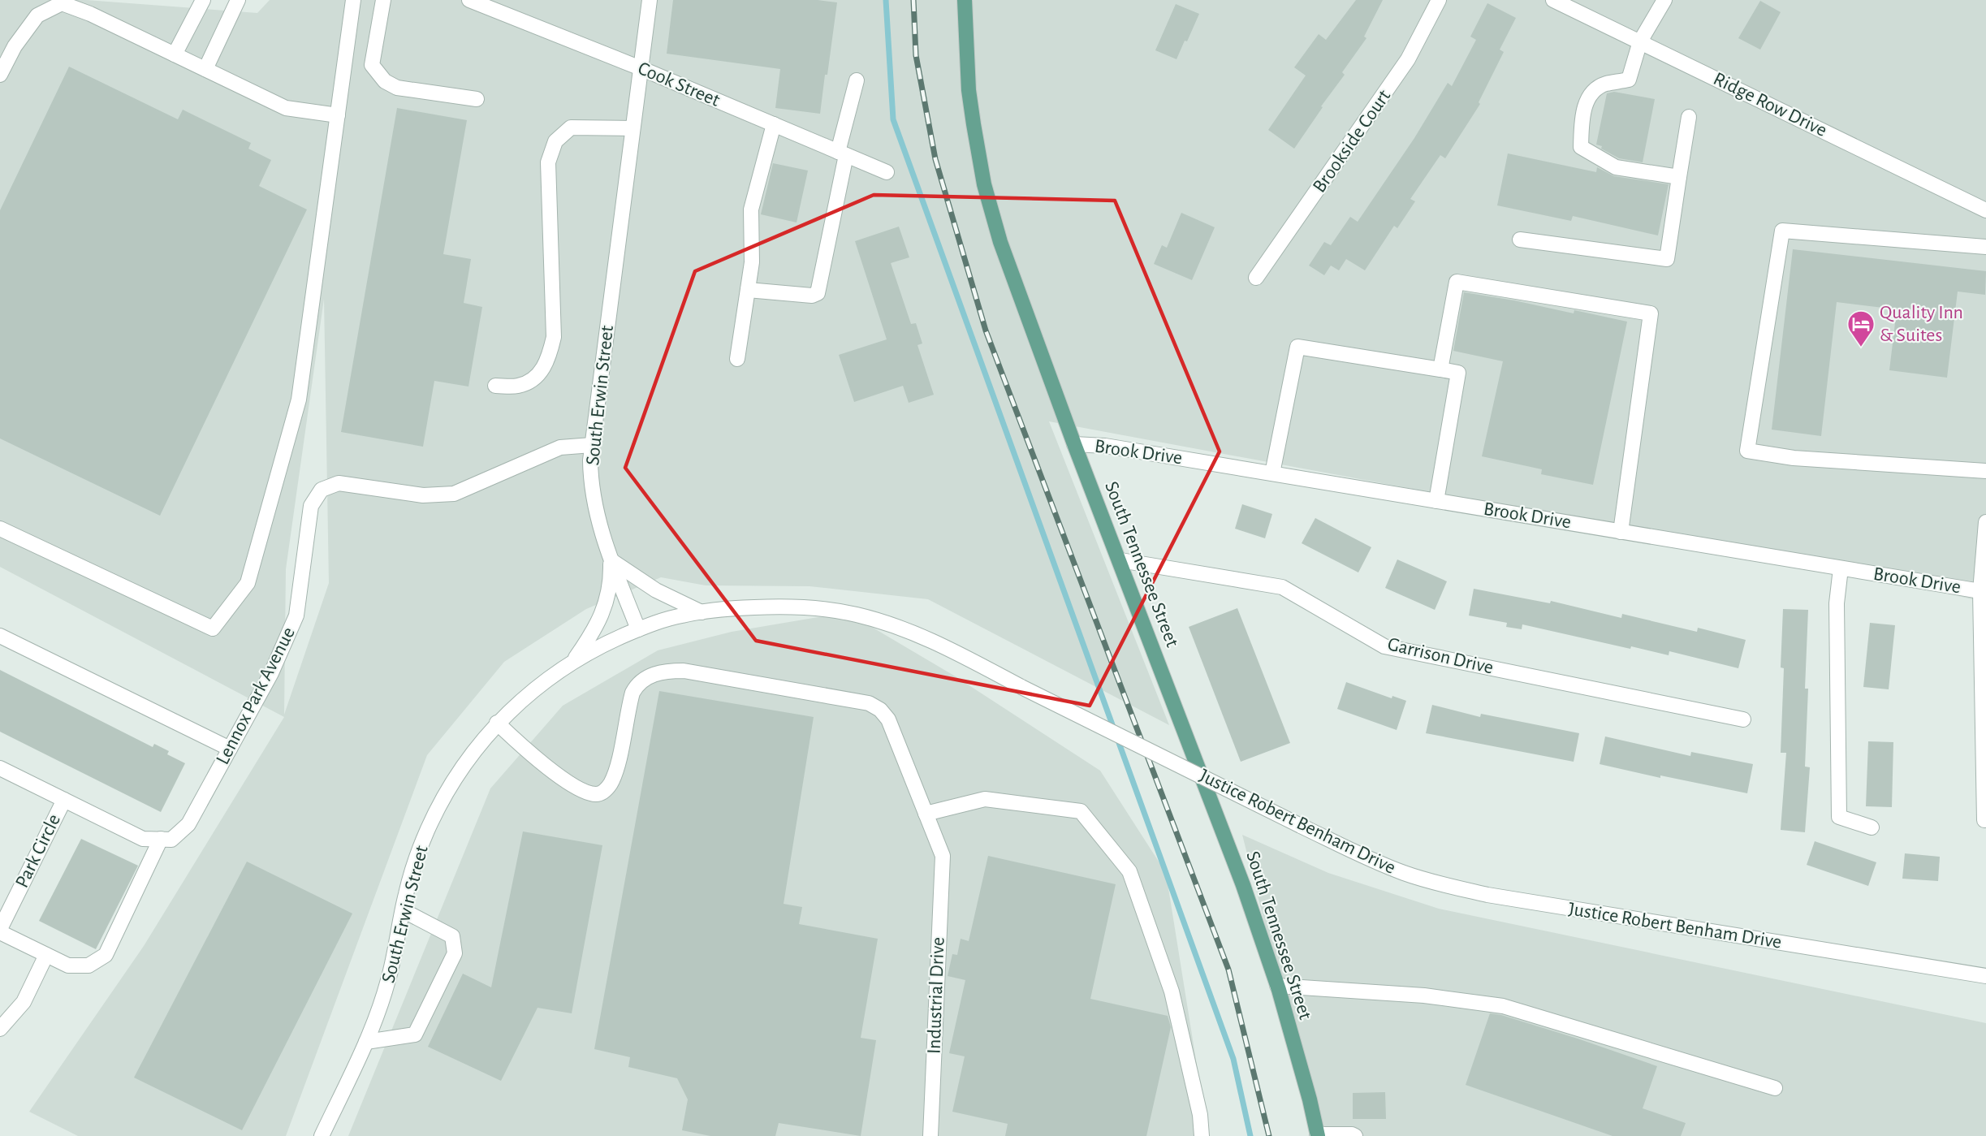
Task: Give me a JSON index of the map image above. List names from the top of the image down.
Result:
{
  "streets": {
    "main road": ["South Tennessee Street"],
    "street": [
      "Cook Street",
      "Ridge Row Drive",
      "Brookside Court",
      "South Erwin Street",
      "Brook Drive",
      "Garrison Drive",
      "Lennox Park Avenue",
      "Justice Robert Benham Drive",
      "Park Circle",
      "Industrial Drive"
    ]
  },
  "crossings": [
    ["Cook Street", "South Erwin Street"],
    ["South Erwin Street", "Lennox Park Avenue"],
    ["South Erwin Street", "Justice Robert Benham Drive"],
    ["Brook Drive", "South Tennessee Street"],
    ["South Tennessee Street", "Garrison Drive"],
    ["Lennox Park Avenue", "Park Circle"]
  ],
  "places": {
    "hotel": ["Quality Inn & Suites"]
  }
}
